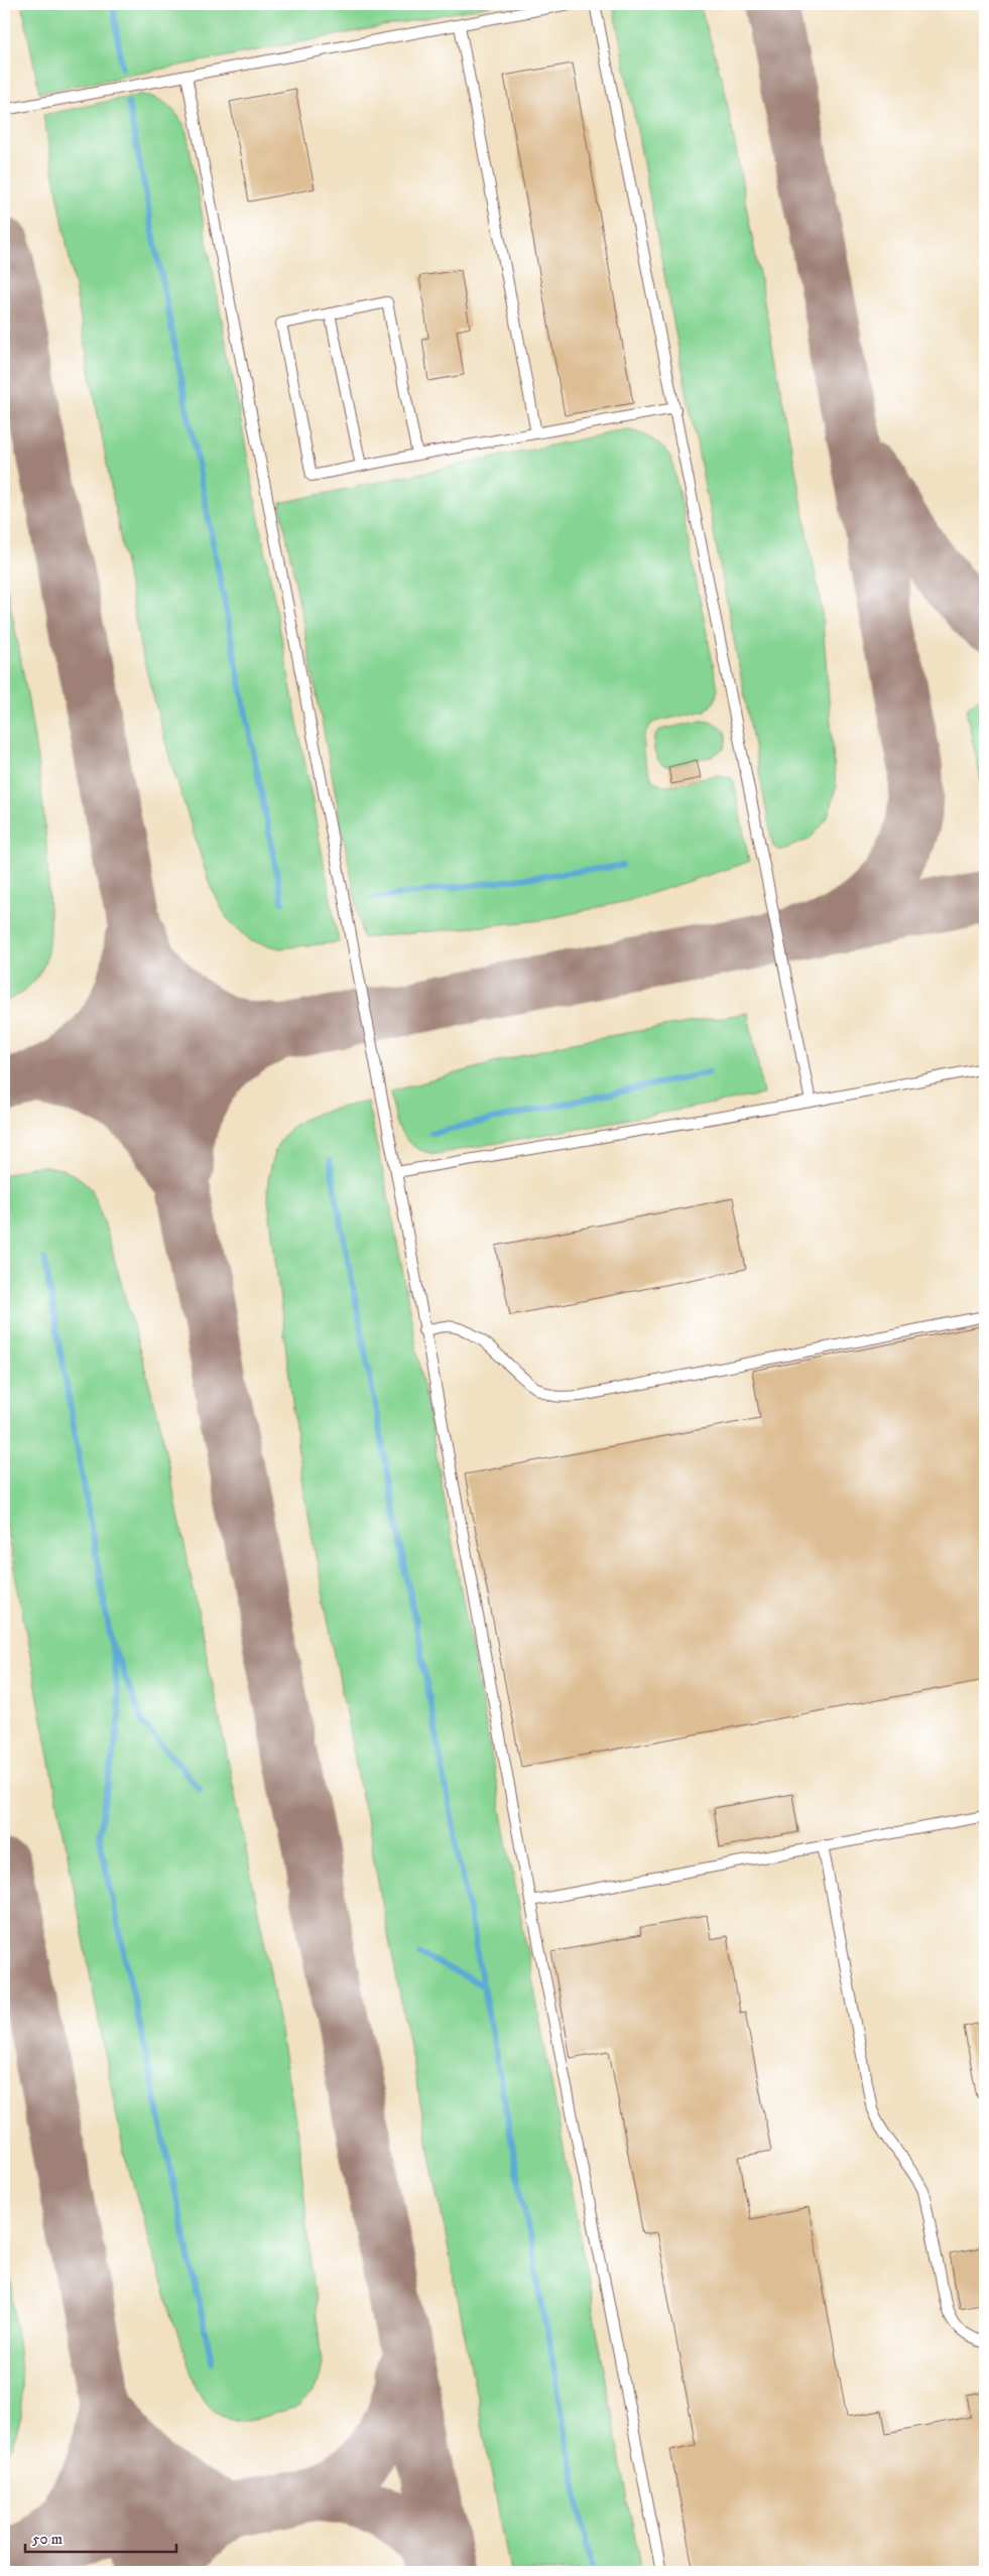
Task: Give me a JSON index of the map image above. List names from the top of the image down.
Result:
{
  "scale_bar": "50 m"
}
